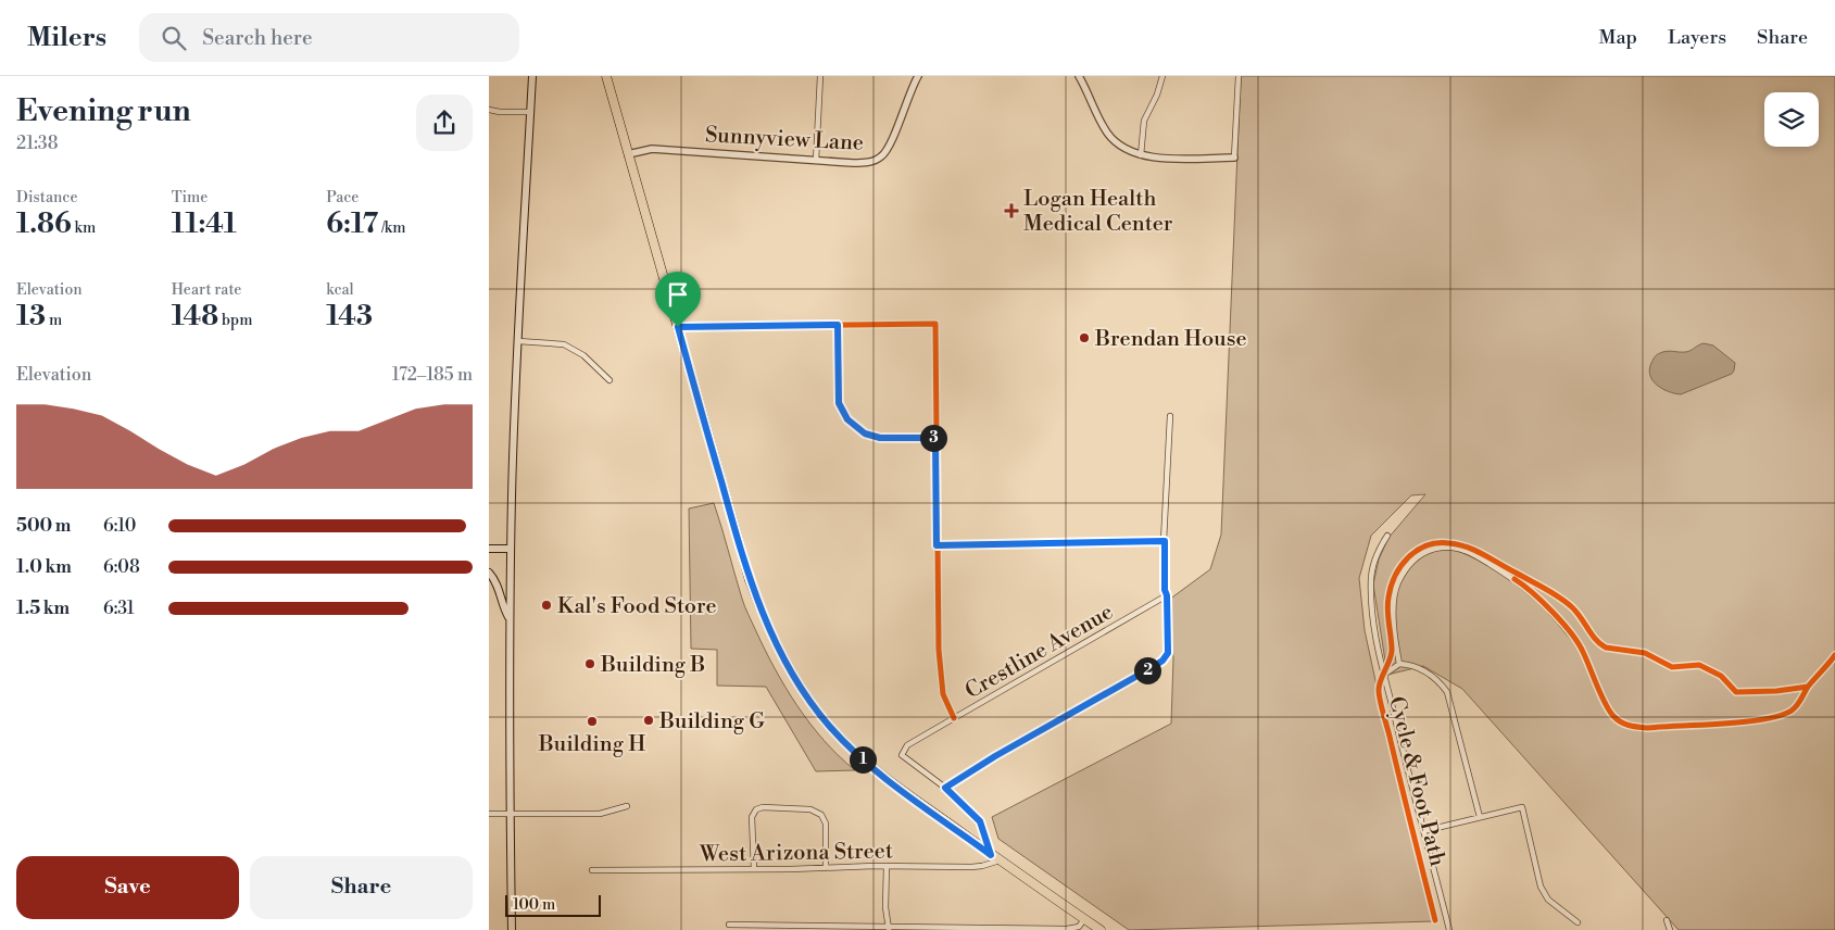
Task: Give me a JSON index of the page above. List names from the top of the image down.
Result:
{
  "streets": {
    "street": ["Sunnyview Lane", "Crestline Avenue", "West Arizona Street"],
    "cycle path": ["Cycle & Foot Path"]
  },
  "places": {
    "health": ["Logan Health Medical Center"],
    "other": [
      "Brendan House",
      "Kal's Food Store",
      "Building B",
      "Building G",
      "Building H"
    ]
  },
  "scale_bar": "100 m",
  "page": {
    "header": "Milers",
    "search": "Search here",
    "nav": ["Map", "Layers", "Share"],
    "heading": ["Evening run", "21:38"],
    "stats": [
      ["Distance", "1.86 km"],
      ["Time", "11:41"],
      ["Pace", "6:17 /km"],
      ["Elevation", "13 m"],
      ["Heart rate", "148 bpm"],
      ["kcal", "143"]
    ],
    "chart": ["Elevation", "172–185 m"],
    "pins": ["3", "2", "1"],
    "list": [
      {
        "name": "500 m",
        "note": "6:10"
      },
      {
        "name": "1.0 km",
        "note": "6:08"
      },
      {
        "name": "1.5 km",
        "note": "6:31"
      }
    ],
    "buttons": ["Save", "Share"],
    "scale": "100 m"
  }
}
